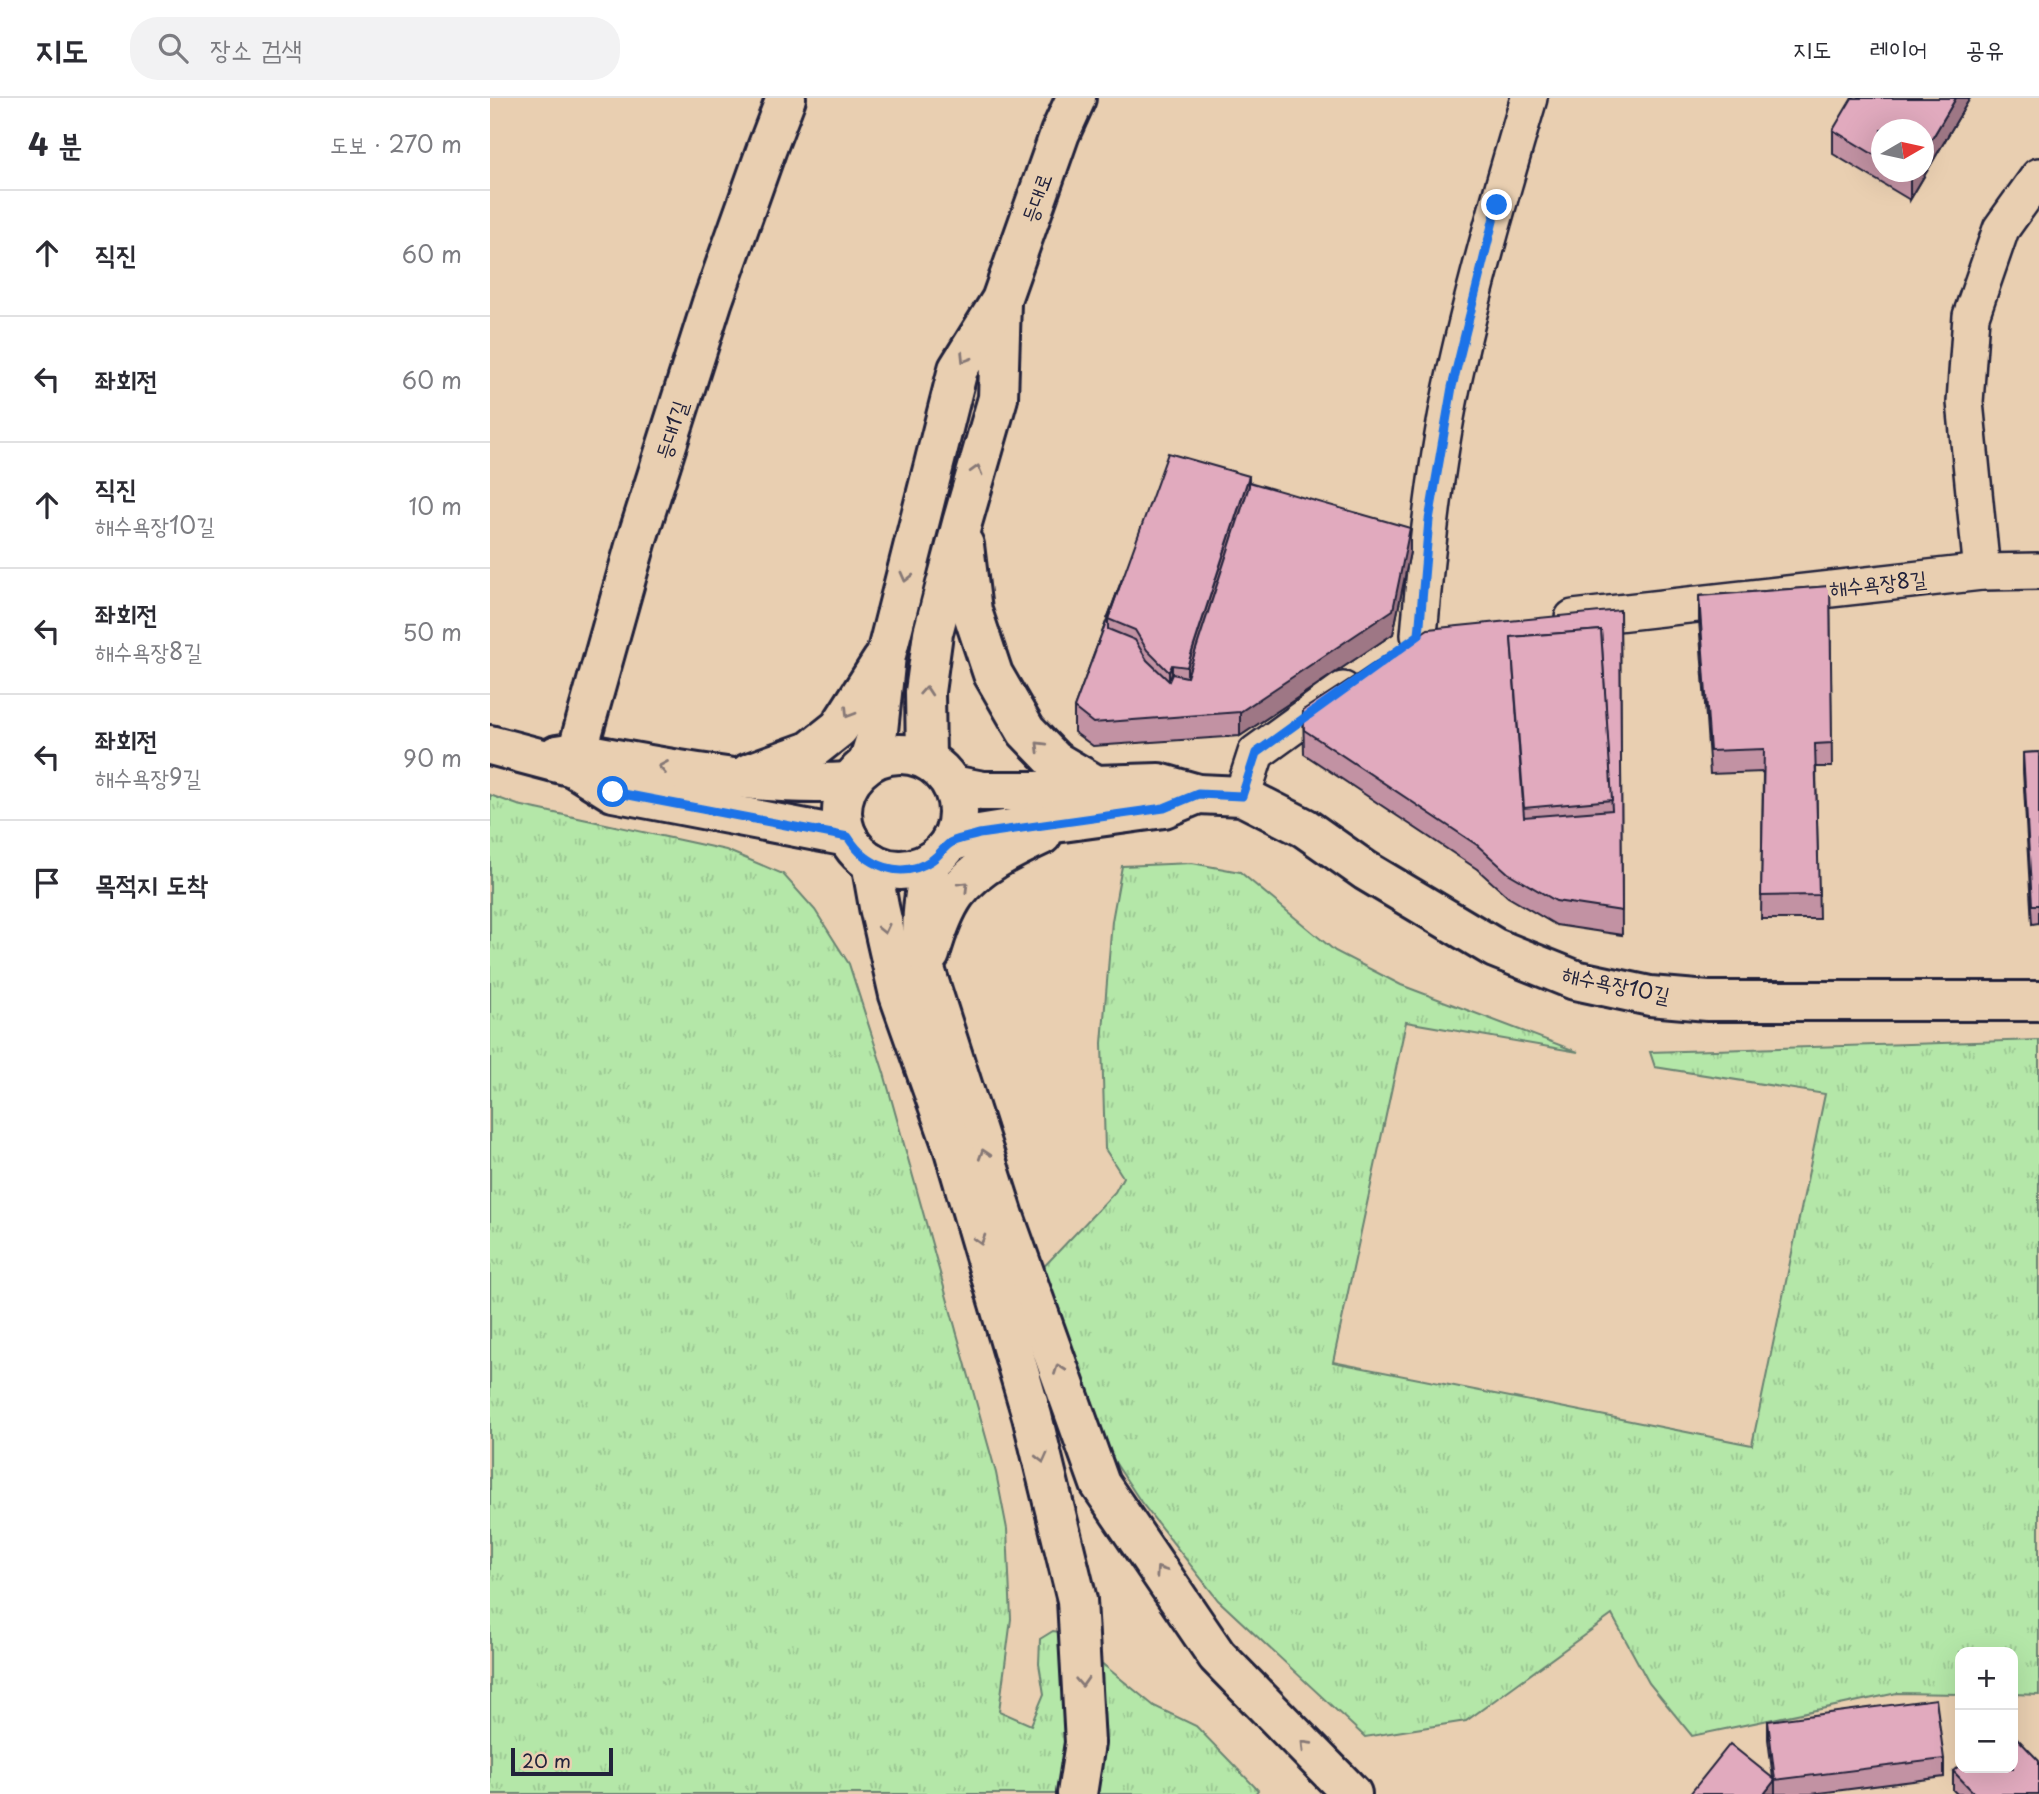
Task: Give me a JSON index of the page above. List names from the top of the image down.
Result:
{
  "streets": {
    "street": [
      "등대로",
      "등대1길",
      "해수욕장8길",
      "해수욕장10길"
    ]
  },
  "scale_bar": "20 m",
  "north": "right",
  "page": {
    "header": "지도",
    "search": "장소 검색",
    "nav": ["지도", "레이어", "공유"],
    "heading": ["4 분", "도보 · 270 m"],
    "list": [
      ["직진", "60 m"],
      ["좌회전", "60 m"],
      ["직진", "해수욕장10길", "10 m"],
      ["좌회전", "해수욕장8길", "50 m"],
      ["좌회전", "해수욕장9길", "90 m"],
      "목적지 도착"
    ],
    "map_buttons": ["+", "−"],
    "scale": "20 m"
  }
}
